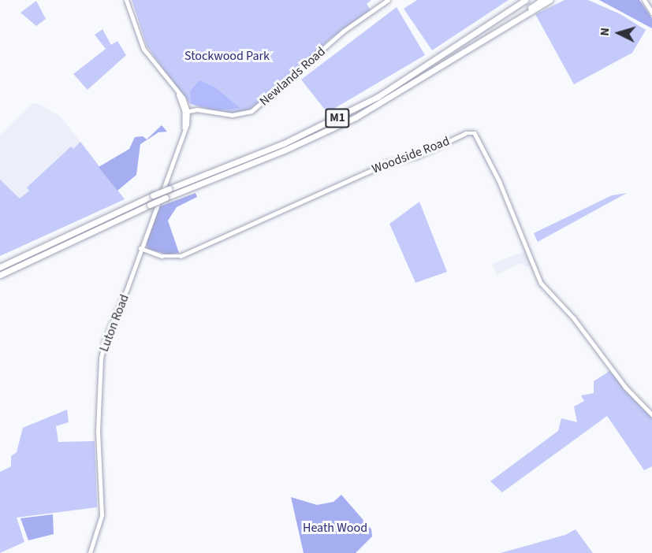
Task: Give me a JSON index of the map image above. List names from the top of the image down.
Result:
{
  "streets": {
    "highway": ["M1"],
    "main road": ["Newlands Road"],
    "street": ["Woodside Road", "Luton Road"]
  },
  "crossings": [
    ["Newlands Road", "Luton Road"],
    ["Woodside Road", "Luton Road"]
  ],
  "parks": ["Stockwood Park", "Heath Wood"],
  "north": "left"
}
